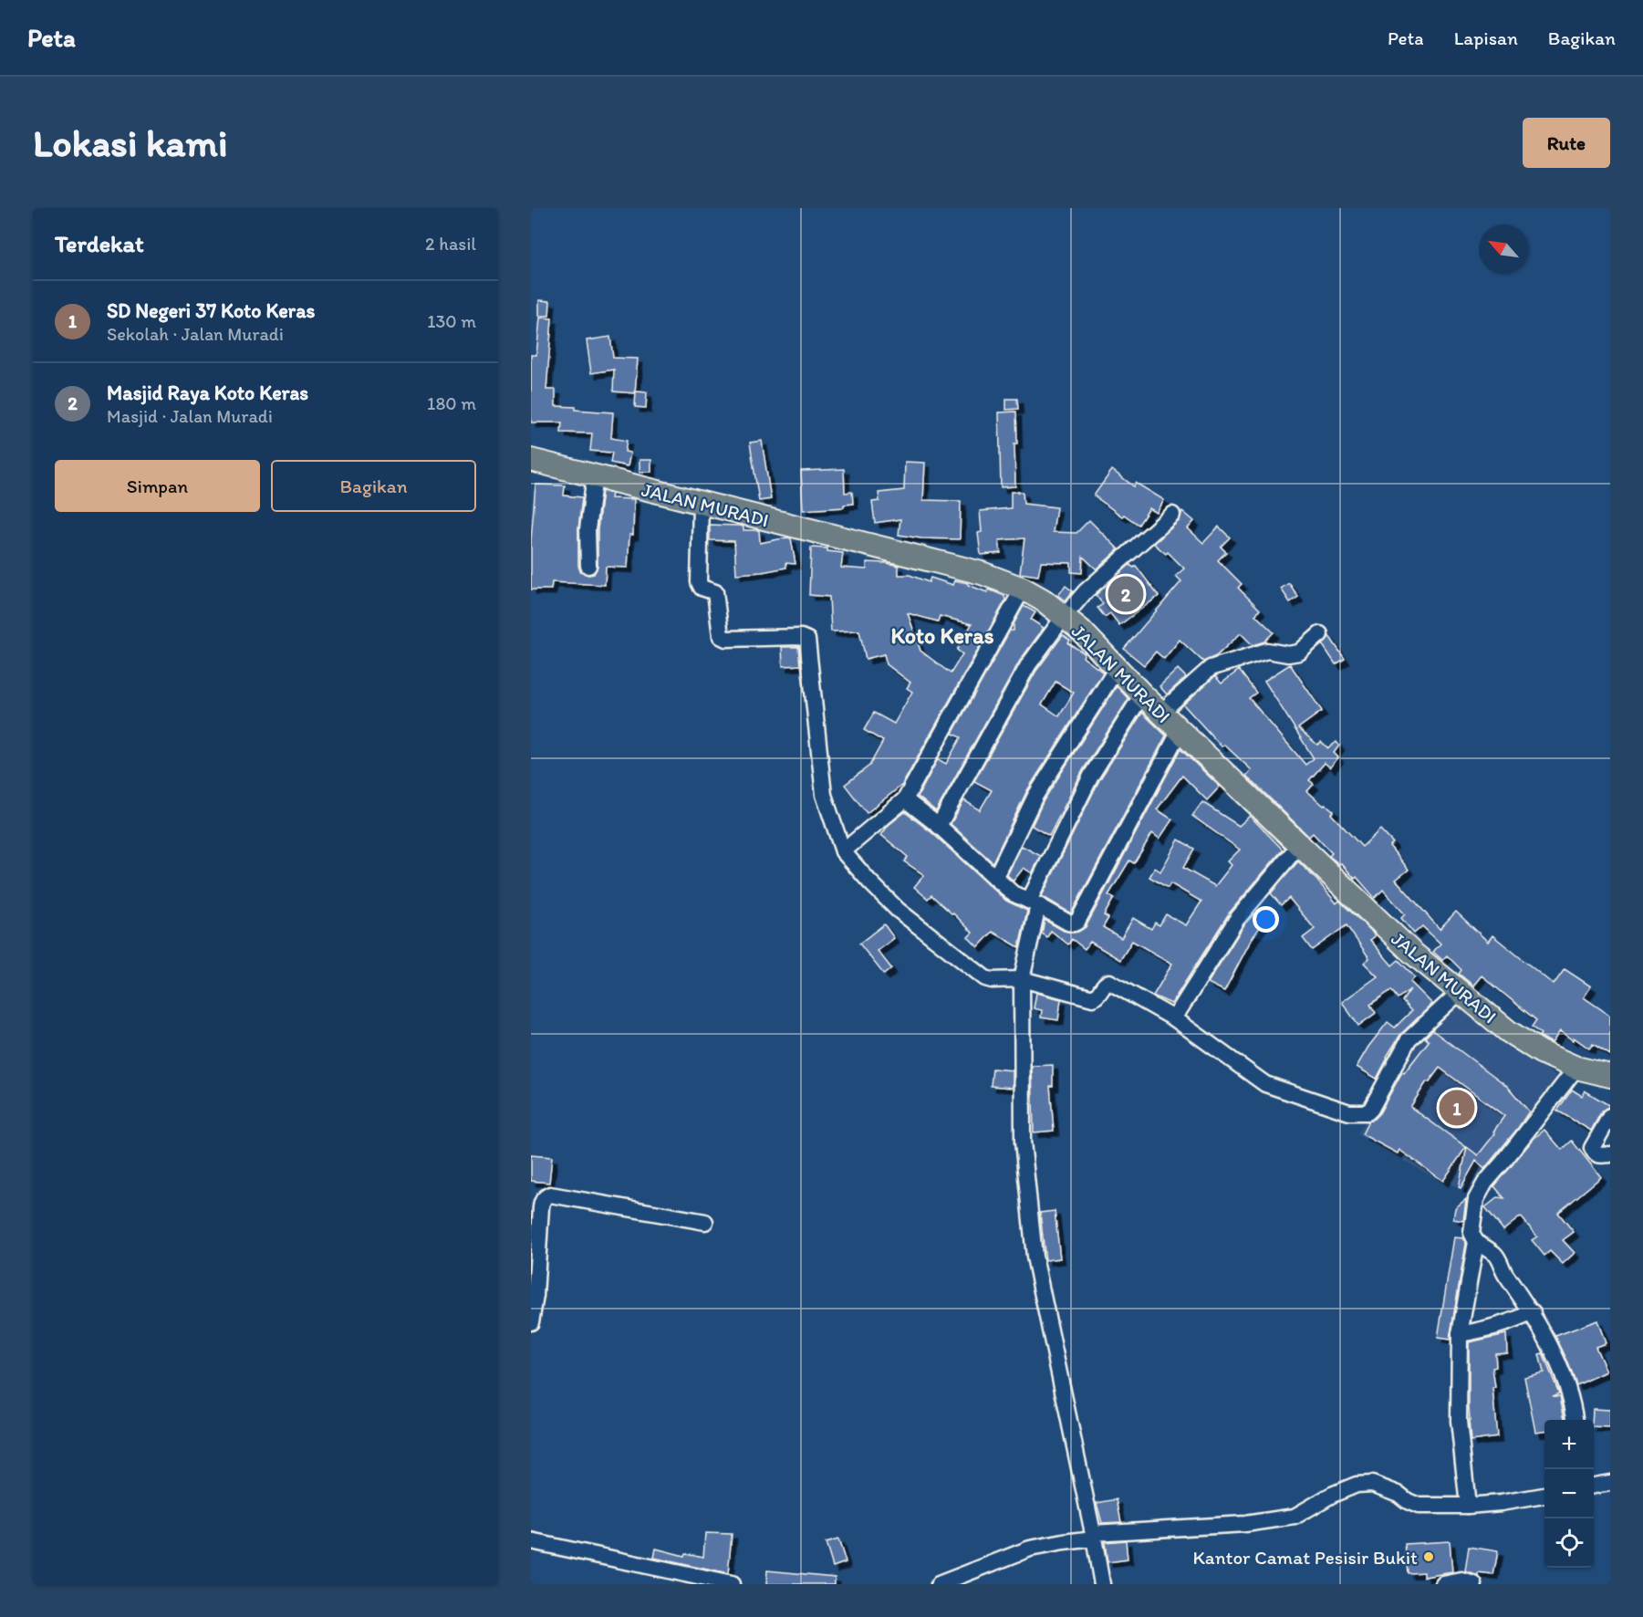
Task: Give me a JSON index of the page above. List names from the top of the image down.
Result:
{
  "streets": {
    "highway": ["JALAN MURADI"]
  },
  "districts": ["Koto Keras"],
  "places": ["Kantor Camat Pesisir Bukit"],
  "north": "top left",
  "page": {
    "header": "Peta",
    "nav": ["Peta", "Lapisan", "Bagikan"],
    "buttons": [
      "Rute",
      ["Simpan", "Bagikan"]
    ],
    "title": "Lokasi kami",
    "heading": ["Terdekat", "2 hasil"],
    "list": [
      {
        "mark": "1",
        "name": "SD Negeri 37 Koto Keras",
        "note": "Sekolah · Jalan Muradi",
        "value": "130 m"
      },
      {
        "mark": "2",
        "name": "Masjid Raya Koto Keras",
        "note": "Masjid · Jalan Muradi",
        "value": "180 m"
      }
    ],
    "pins": ["2", "1"],
    "map_buttons": ["+", "−"]
  }
}
